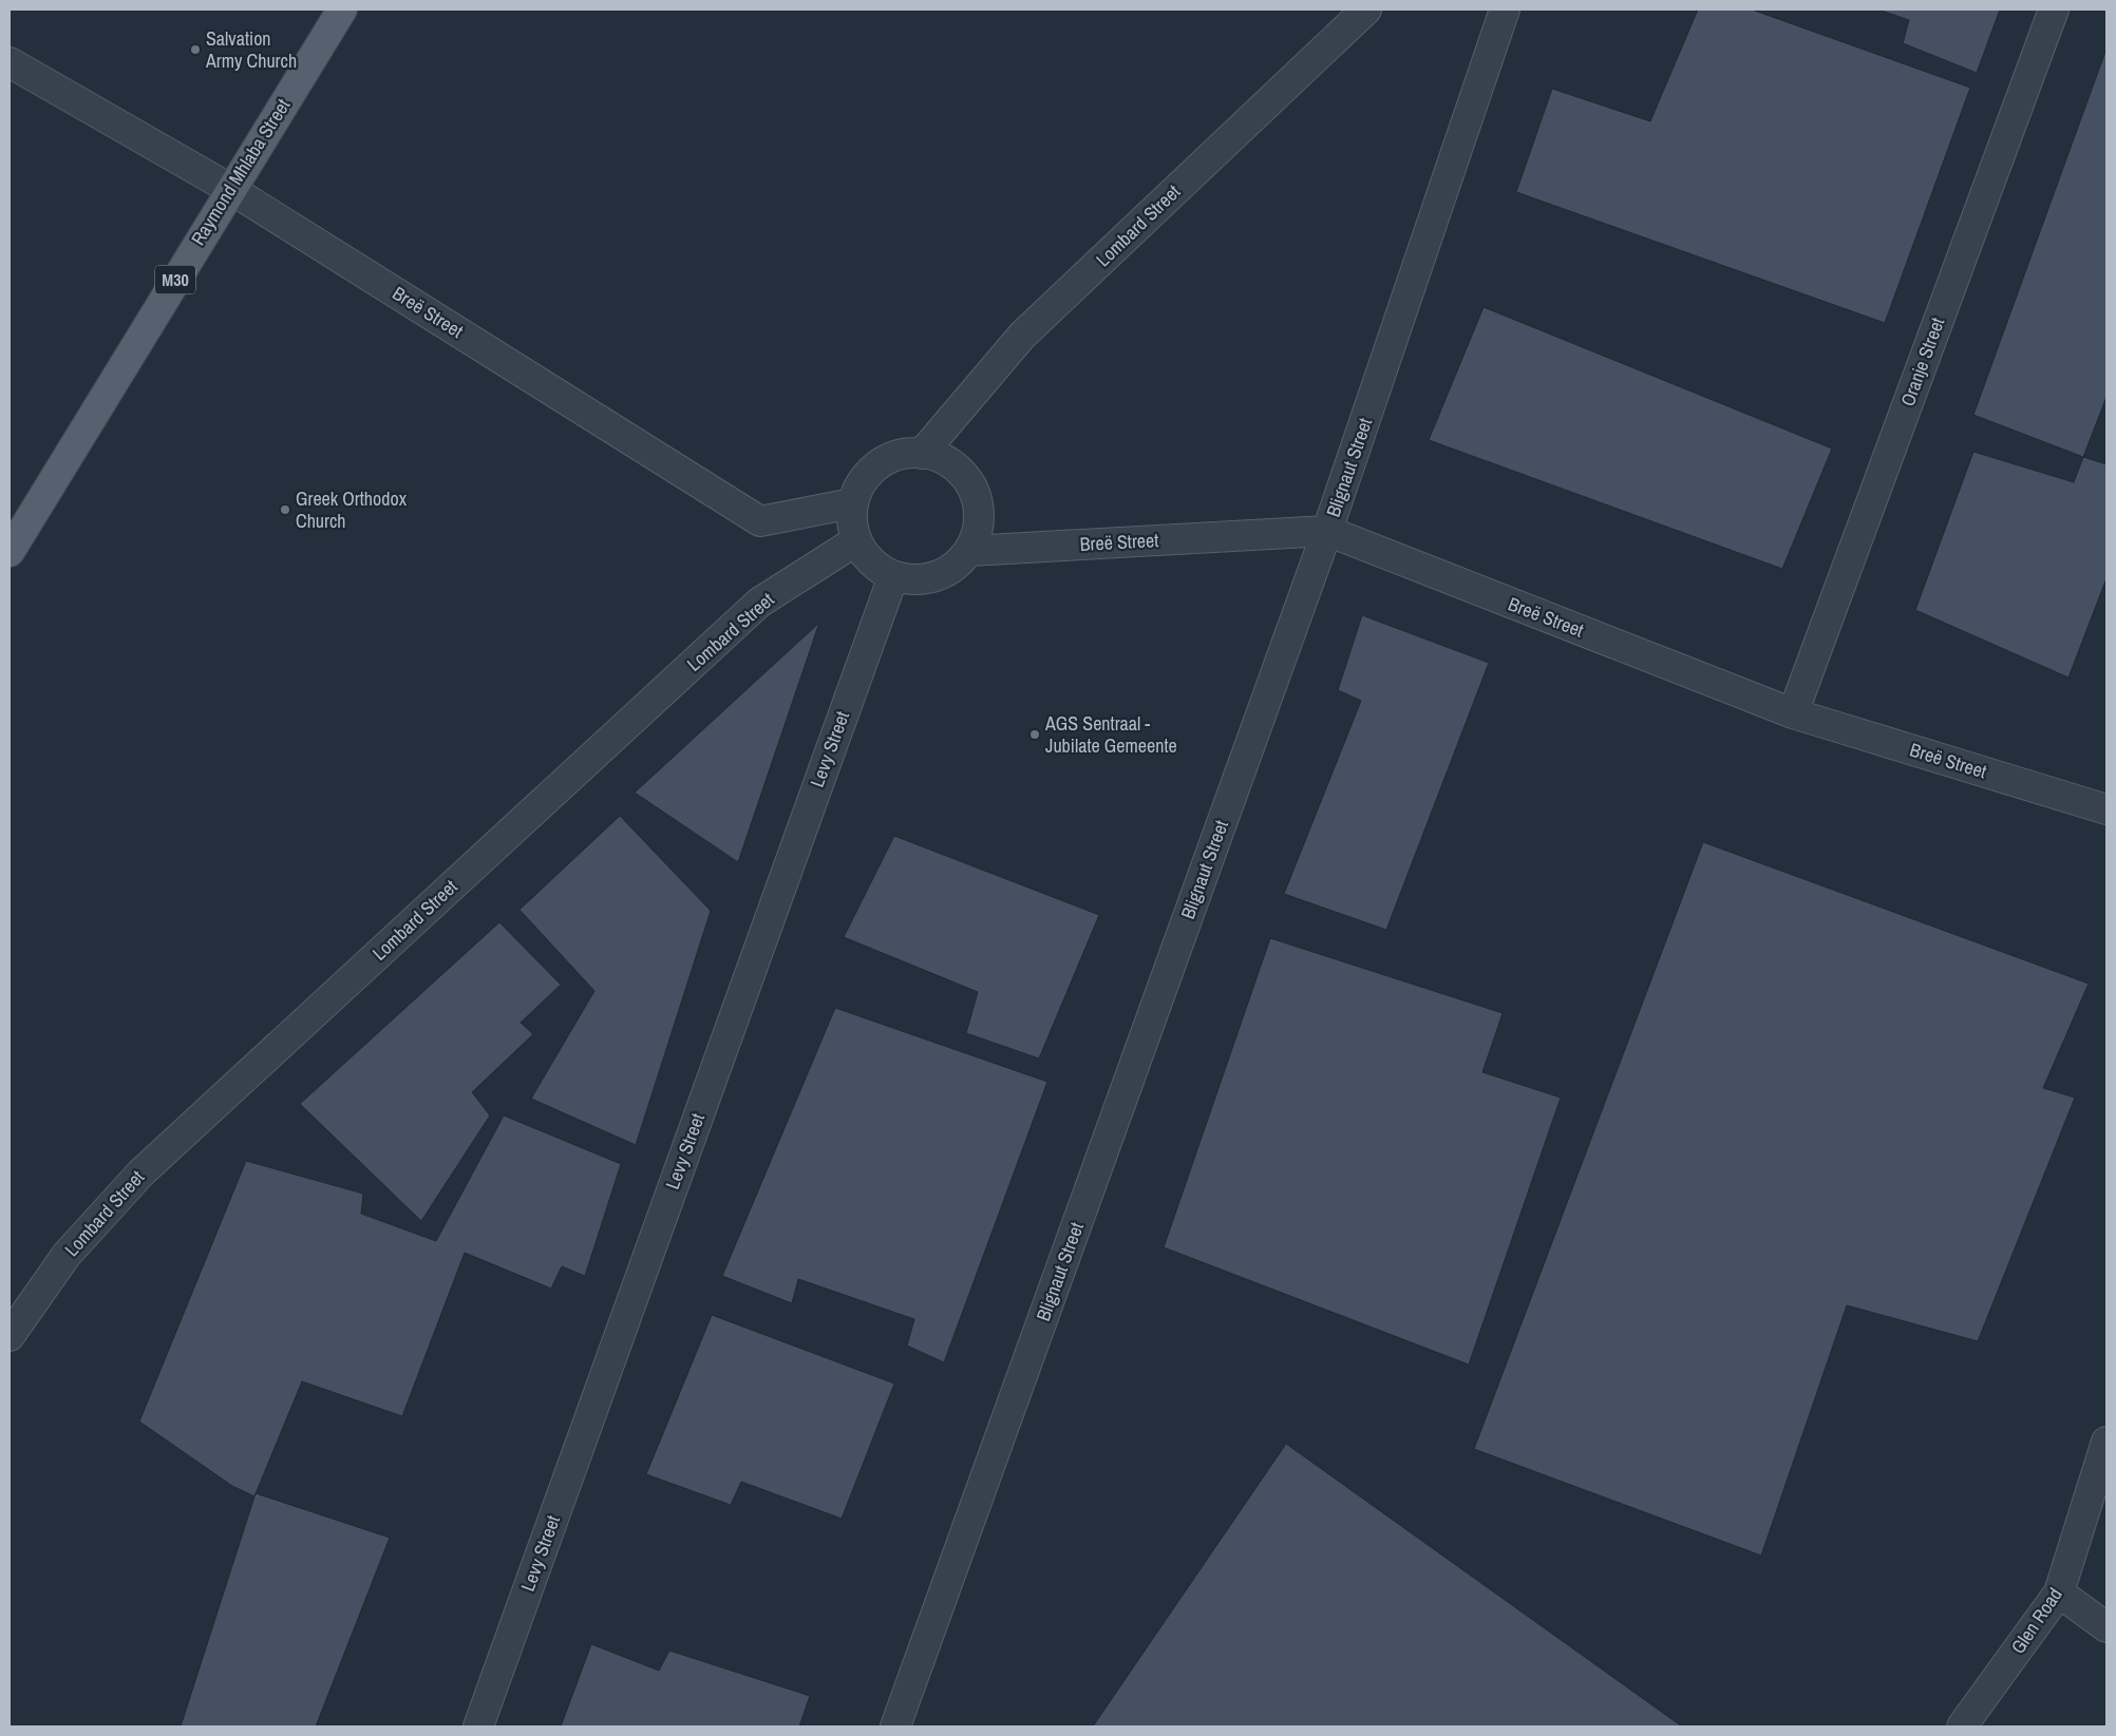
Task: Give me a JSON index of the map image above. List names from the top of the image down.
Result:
{
  "streets": {
    "main road": ["Raymond Mhlaba Street", "M30"],
    "street": [
      "Lombard Street",
      "Breë Street",
      "Oranje Street",
      "Blignaut Street",
      "Levy Street",
      "Glen Road"
    ]
  },
  "crossings": [
    ["Raymond Mhlaba Street", "Breë Street"],
    ["Lombard Street", "Breë Street"],
    ["Lombard Street", "Levy Street"],
    ["Breë Street", "Oranje Street"],
    ["Breë Street", "Blignaut Street"],
    ["Breë Street", "Levy Street"]
  ],
  "places": ["Salvation Army Church", "Greek Orthodox Church", "AGS Sentraal - Jubilate Gemeente"]
}
